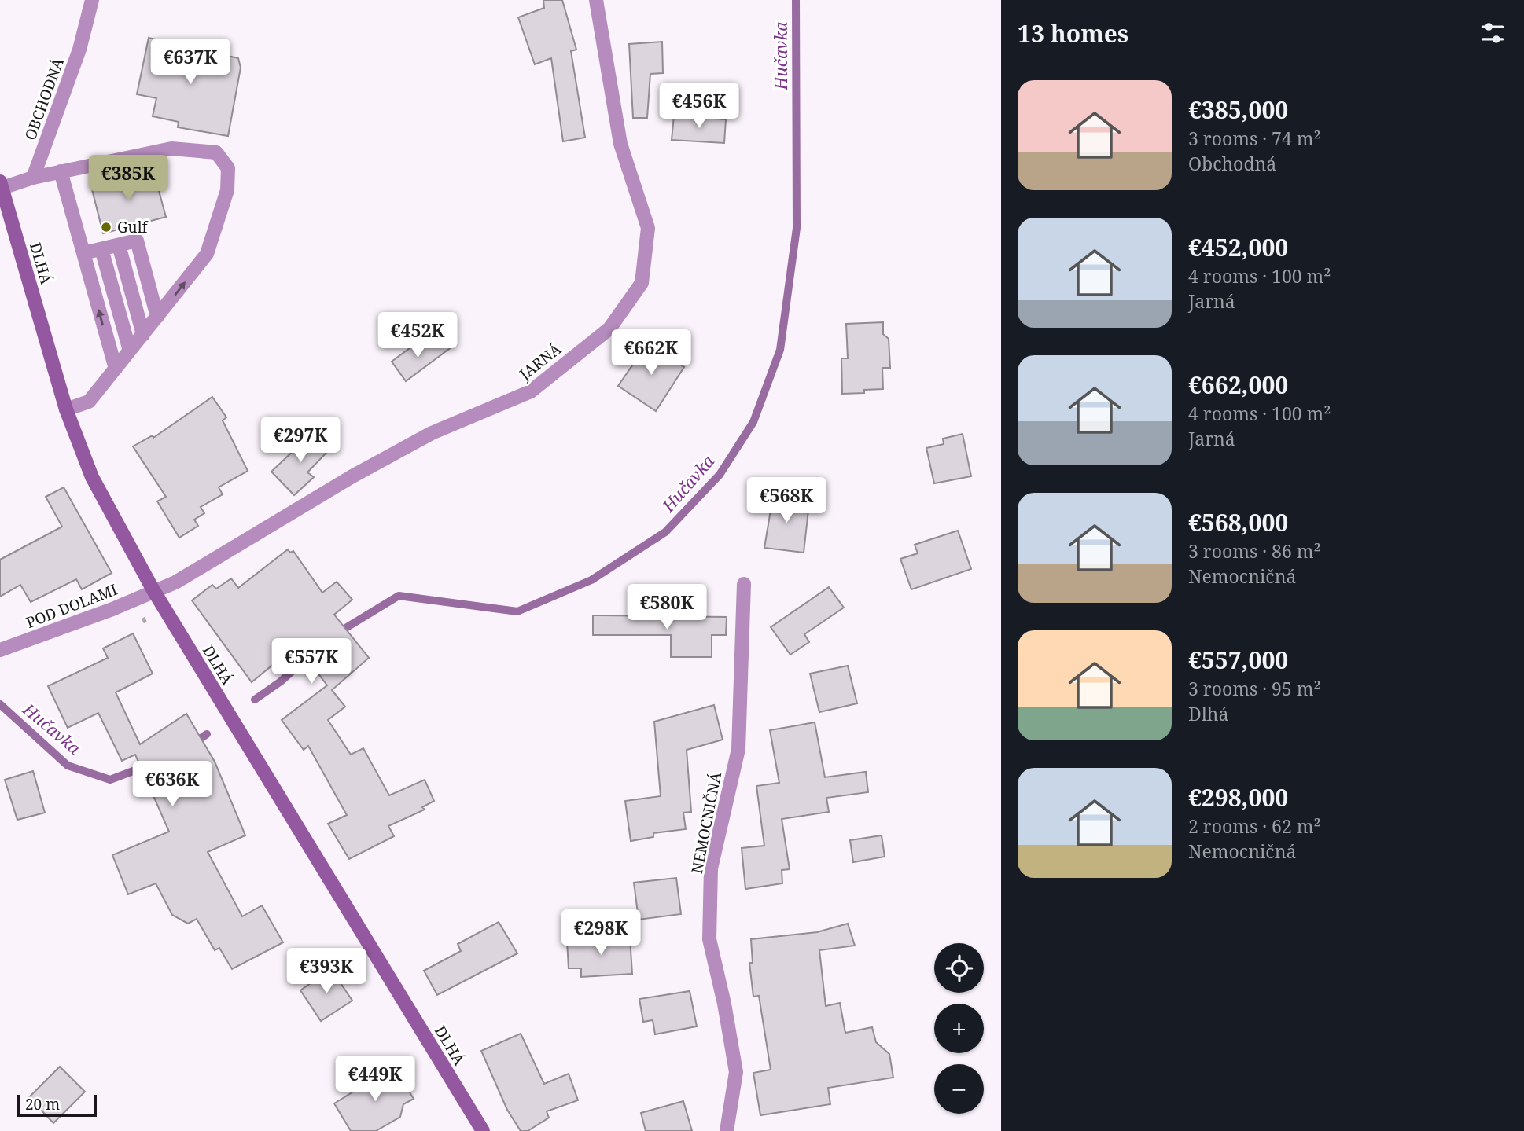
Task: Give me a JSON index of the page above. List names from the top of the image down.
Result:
{
  "streets": {
    "street": [
      "OBCHODNÁ",
      "DLHÁ",
      "JARNÁ",
      "POD DOLAMI",
      "NEMOCNIČNÁ"
    ]
  },
  "crossings": [
    ["DLHÁ", "JARNÁ"],
    ["DLHÁ", "POD DOLAMI"],
    ["JARNÁ", "POD DOLAMI"]
  ],
  "water": ["Hučavka"],
  "places": ["Gulf"],
  "scale_bar": "20 m",
  "page": {
    "heading": "13 homes",
    "price": [
      "€637K",
      "€456K",
      "€385K",
      "€452K",
      "€662K",
      "€297K",
      "€568K",
      "€580K",
      "€557K",
      "€636K",
      "€298K",
      "€393K",
      "€449K"
    ],
    "list": [
      {
        "name": "€385,000",
        "note": "3 rooms · 74 m² · Obchodná"
      },
      {
        "name": "€452,000",
        "note": "4 rooms · 100 m² · Jarná"
      },
      {
        "name": "€662,000",
        "note": "4 rooms · 100 m² · Jarná"
      },
      {
        "name": "€568,000",
        "note": "3 rooms · 86 m² · Nemocničná"
      },
      {
        "name": "€557,000",
        "note": "3 rooms · 95 m² · Dlhá"
      },
      {
        "name": "€298,000",
        "note": "2 rooms · 62 m² · Nemocničná"
      }
    ],
    "map_buttons": ["+", "−"],
    "scale": "20 m"
  }
}
